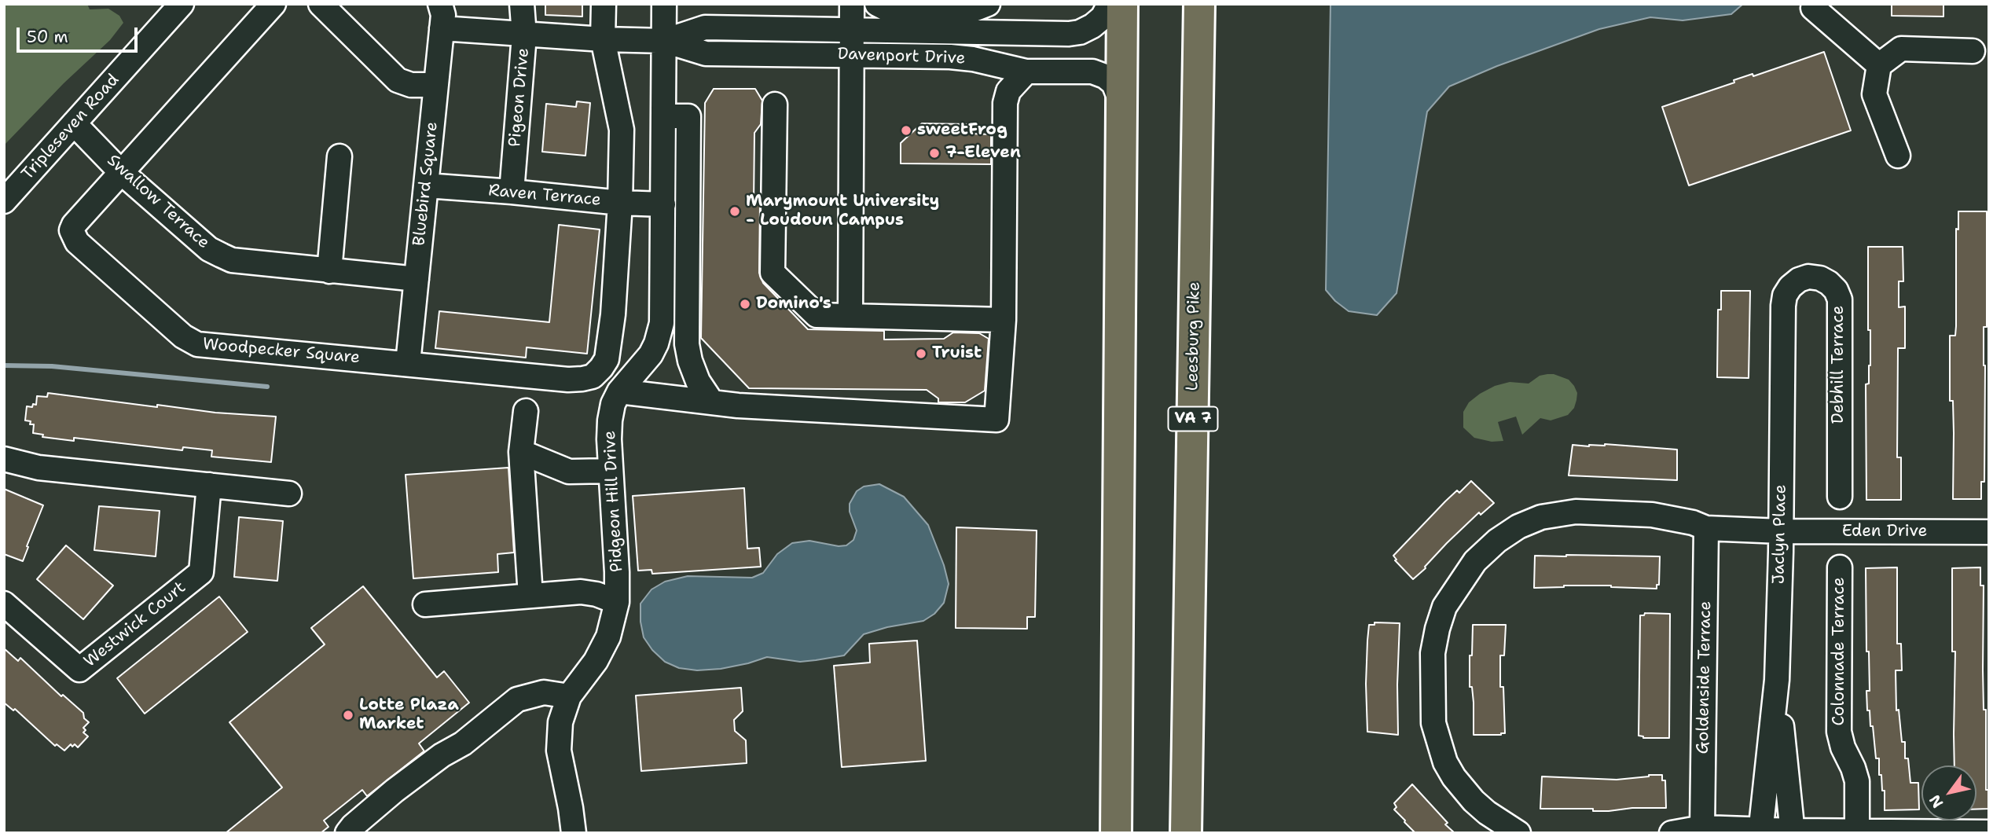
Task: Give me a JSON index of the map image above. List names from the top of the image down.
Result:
{
  "streets": {
    "highway": ["Leesburg Pike", "VA 7"],
    "street": [
      "Davenport Drive",
      "Pigeon Drive",
      "Tripleseven Road",
      "Bluebird Square",
      "Raven Terrace",
      "Swallow Terrace",
      "Woodpecker Square",
      "Debhill Terrace",
      "Pidgeon Hill Drive",
      "Eden Drive",
      "Jaclyn Place",
      "Westwick Court",
      "Colonnade Terrace",
      "Goldenside Terrace"
    ]
  },
  "crossings": [
    ["Davenport Drive", "Pigeon Drive"],
    ["Davenport Drive", "Bluebird Square"],
    ["Davenport Drive", "Woodpecker Square"],
    ["Davenport Drive", "Pidgeon Hill Drive"],
    ["Pigeon Drive", "Raven Terrace"],
    ["Tripleseven Road", "Swallow Terrace"],
    ["Bluebird Square", "Raven Terrace"],
    ["Bluebird Square", "Swallow Terrace"],
    ["Bluebird Square", "Woodpecker Square"],
    ["Raven Terrace", "Woodpecker Square"],
    ["Raven Terrace", "Pidgeon Hill Drive"],
    ["Swallow Terrace", "Woodpecker Square"],
    ["Debhill Terrace", "Jaclyn Place"],
    ["Eden Drive", "Jaclyn Place"],
    ["Eden Drive", "Goldenside Terrace"]
  ],
  "places": [
    "sweetFrog",
    "7-Eleven",
    "Marymount University - Loudoun Campus",
    "Domino's",
    "Truist",
    "Lotte Plaza Market"
  ],
  "scale_bar": "50 m",
  "north": "bottom left"
}
